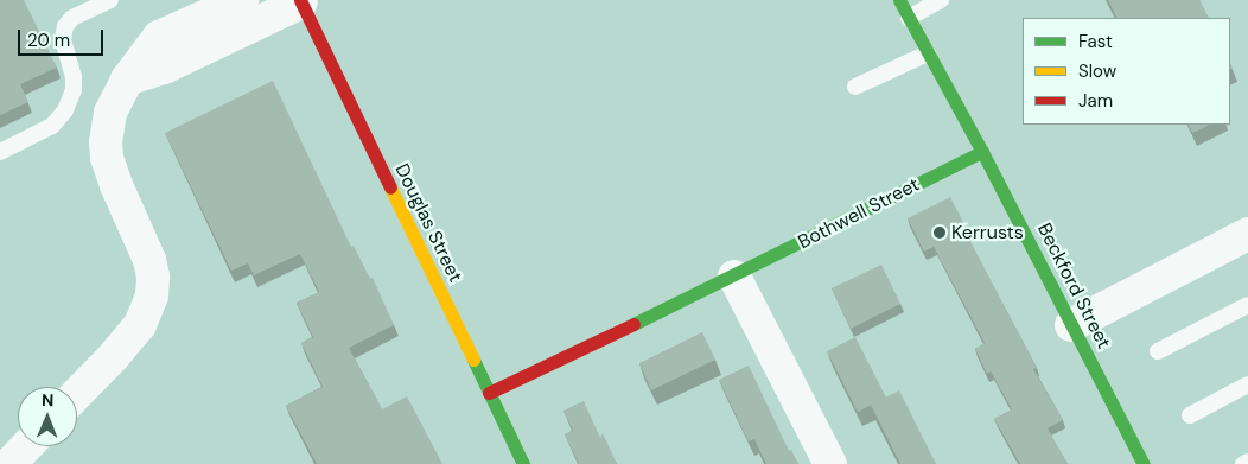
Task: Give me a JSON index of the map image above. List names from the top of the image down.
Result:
{
  "streets": {
    "street": ["Bothwell Street", "Douglas Street", "Beckford Street"]
  },
  "crossings": [
    ["Bothwell Street", "Douglas Street"],
    ["Bothwell Street", "Beckford Street"]
  ],
  "places": ["Kerrusts"],
  "legend": ["Fast", "Slow", "Jam"],
  "scale_bar": "20 m",
  "north": "top"
}
